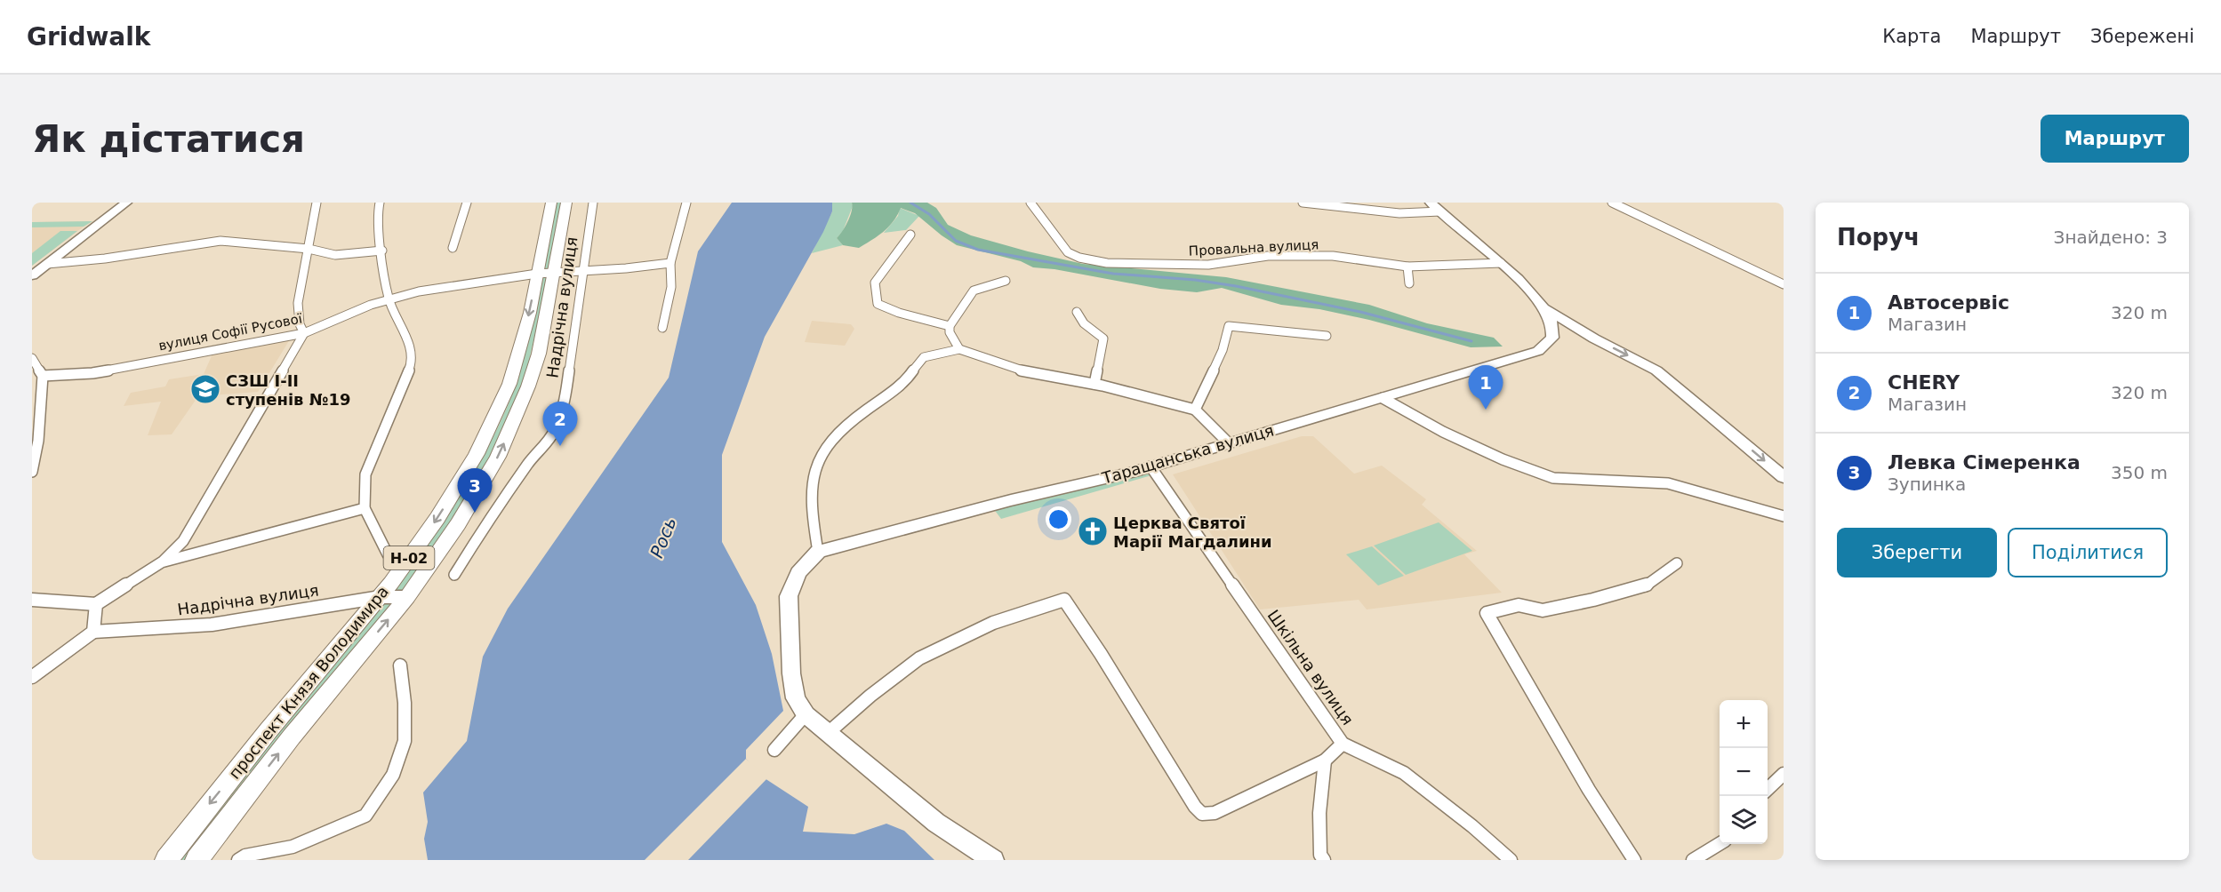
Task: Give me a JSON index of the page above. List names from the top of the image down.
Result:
{
  "streets": {
    "main road": ["Н-02", "проспект Князя Володимира"],
    "street": [
      "Провальна вулиця",
      "Надрічна вулиця",
      "вулиця Софії Русової",
      "Таращанська вулиця",
      "Шкільна вулиця"
    ]
  },
  "crossings": [
    ["Надрічна вулиця", "вулиця Софії Русової"],
    ["Надрічна вулиця", "проспект Князя Володимира"],
    ["вулиця Софії Русової", "проспект Князя Володимира"],
    ["Таращанська вулиця", "Шкільна вулиця"]
  ],
  "water": ["Рось"],
  "places": {
    "school or university": ["СЗШ I-II ступенів №19"],
    "church": ["Церква Святої Марії Магдалини"]
  },
  "page": {
    "header": "Gridwalk",
    "nav": ["Карта", "Маршрут", "Збережені"],
    "buttons": [
      "Маршрут",
      ["Зберегти", "Поділитися"]
    ],
    "title": "Як дістатися",
    "heading": ["Поруч", "Знайдено: 3"],
    "list": [
      {
        "mark": "1",
        "name": "Автосервіс",
        "note": "Магазин",
        "value": "320 m"
      },
      {
        "mark": "2",
        "name": "CHERY",
        "note": "Магазин",
        "value": "320 m"
      },
      {
        "mark": "3",
        "name": "Левка Сімеренка",
        "note": "Зупинка",
        "value": "350 m"
      }
    ],
    "pins": ["1", "2", "3"],
    "map_buttons": ["+", "−"]
  }
}
